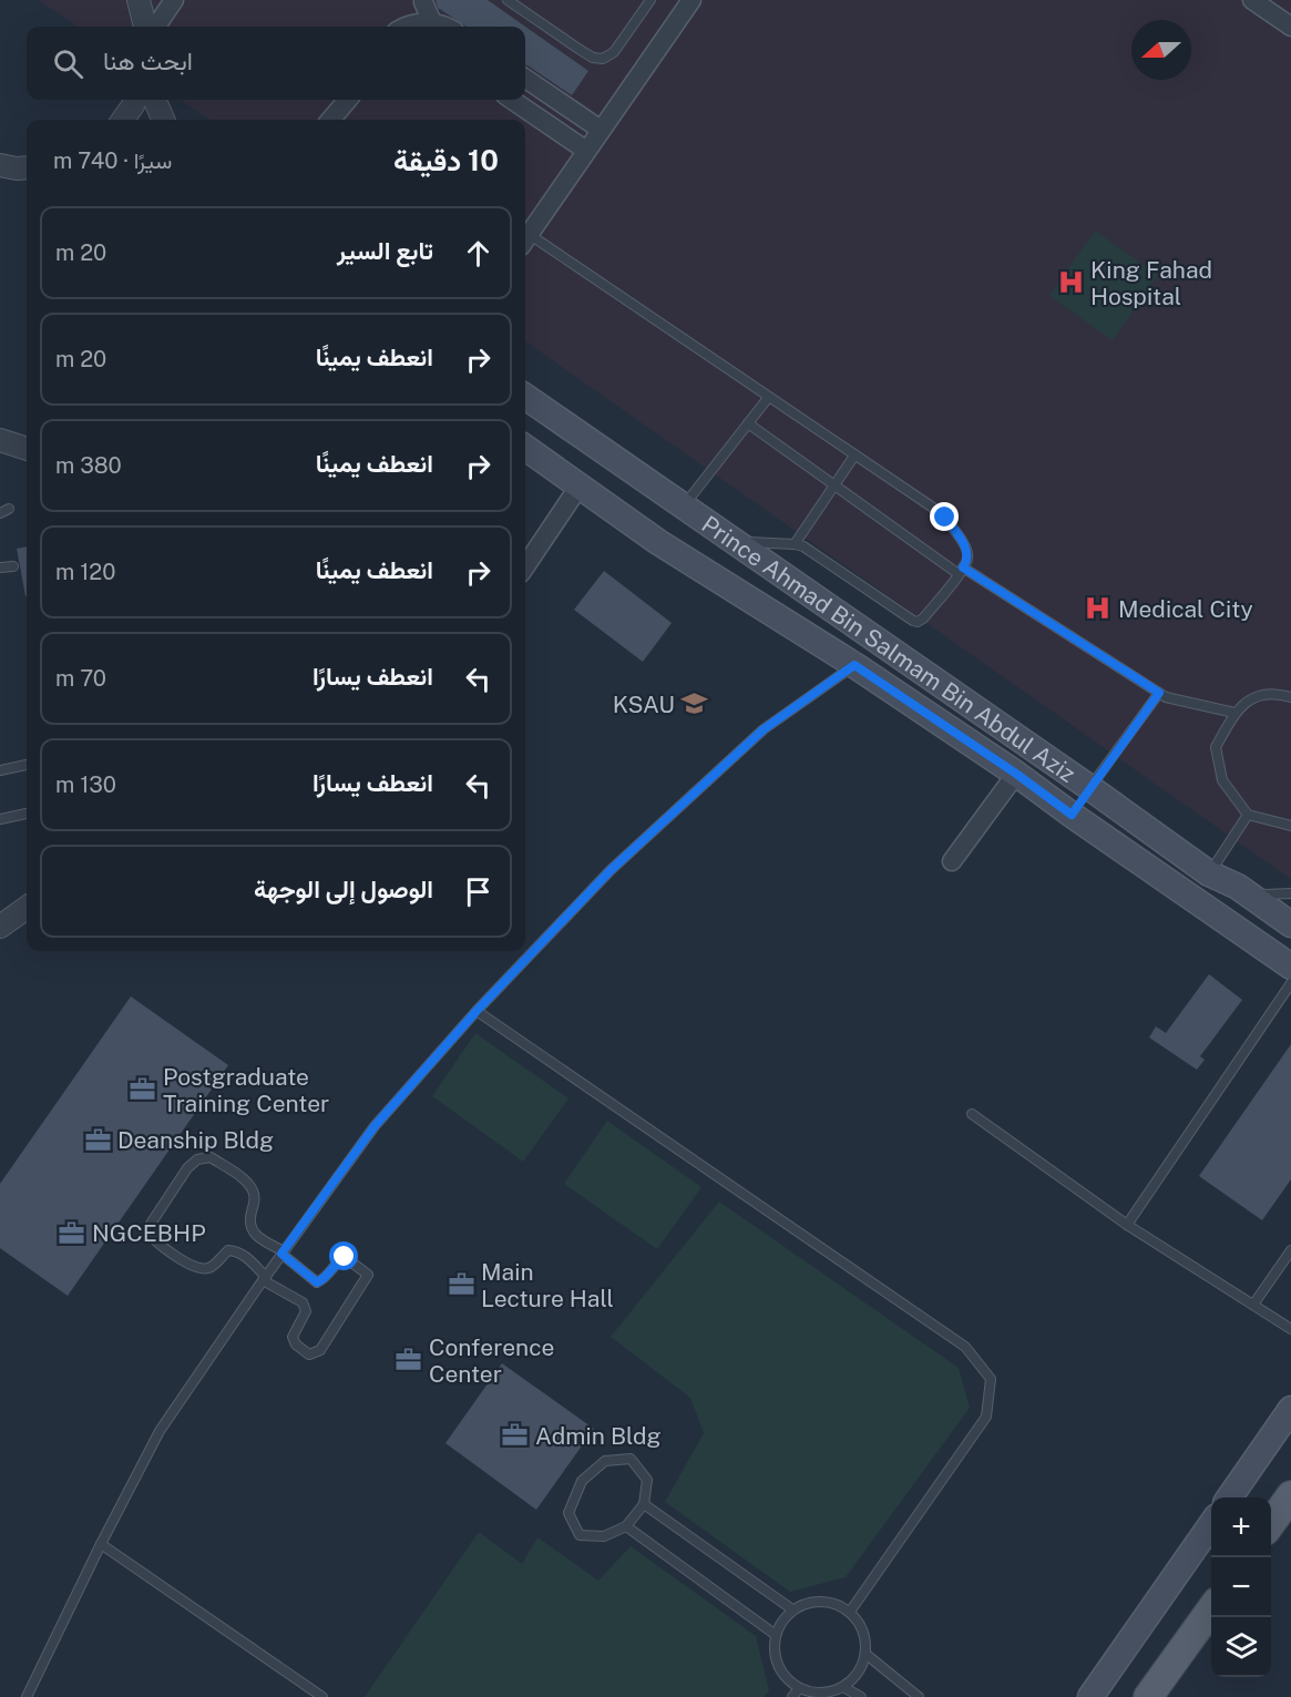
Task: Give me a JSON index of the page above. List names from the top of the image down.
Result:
{
  "streets": {
    "main road": ["Prince Ahmad Bin Salmam Bin Abdul Aziz"]
  },
  "places": {
    "hospital": ["King Fahad Hospital", "Medical City"],
    "school or university": ["KSAU"],
    "office": [
      "Postgraduate Training Center",
      "Deanship Bldg",
      "NGCEBHP",
      "Main Lecture Hall",
      "Conference Center",
      "Admin Bldg"
    ]
  },
  "north": "left",
  "page": {
    "search": "ابحث هنا",
    "heading": ["10 دقيقة", "سيرًا · 740 m"],
    "list": [
      ["تابع السير", "20 m"],
      ["انعطف يمينًا", "20 m"],
      ["انعطف يمينًا", "380 m"],
      ["انعطف يمينًا", "120 m"],
      ["انعطف يسارًا", "70 m"],
      ["انعطف يسارًا", "130 m"],
      "الوصول إلى الوجهة"
    ],
    "map_buttons": ["+", "−"]
  }
}
